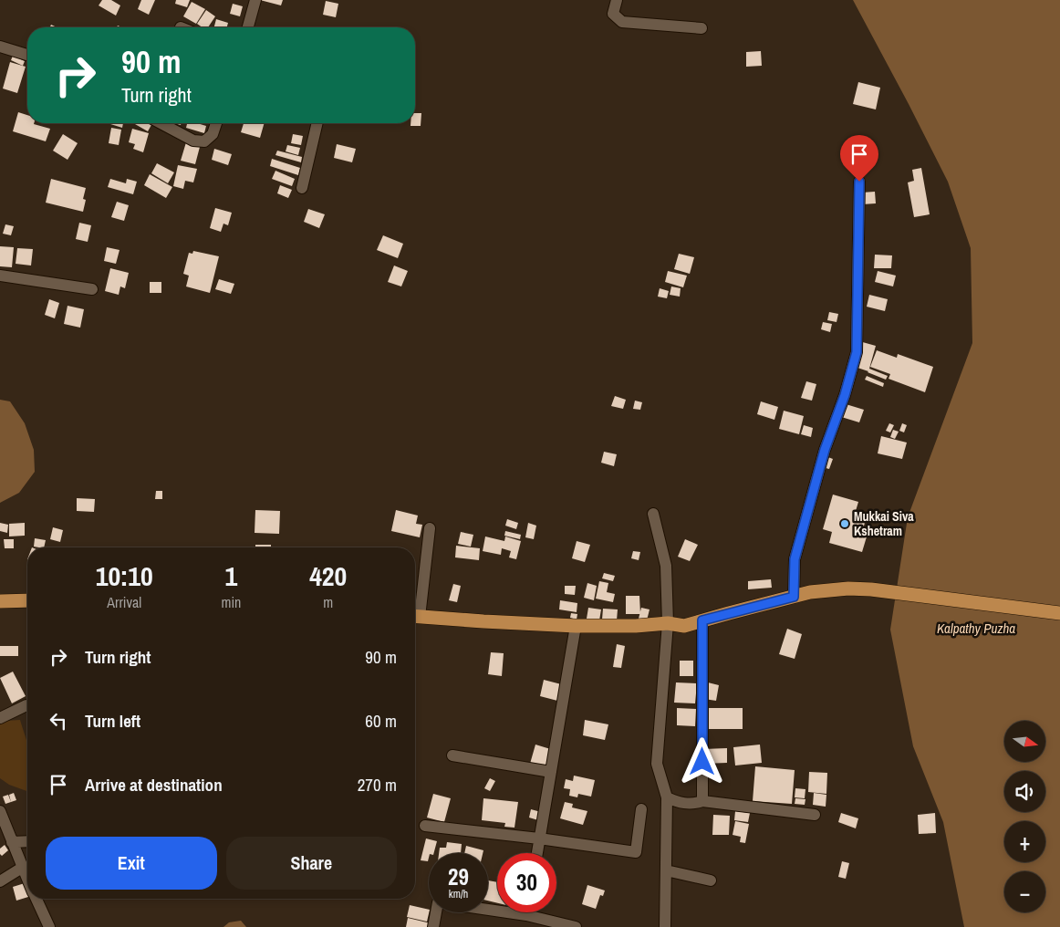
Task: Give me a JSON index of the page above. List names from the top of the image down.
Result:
{
  "water": ["Kalpathy Puzha"],
  "places": ["Mukkai Siva Kshetram"],
  "north": "right",
  "page": {
    "turn": ["90 m", "Turn right"],
    "eta": [
      "10:10",
      "Arrival",
      "1",
      "min",
      "420",
      "m"
    ],
    "list": [
      {
        "name": "Turn right",
        "value": "90 m"
      },
      {
        "name": "Turn left",
        "value": "60 m"
      },
      {
        "name": "Arrive at destination",
        "value": "270 m"
      }
    ],
    "map_buttons": ["+", "−"],
    "buttons": ["Exit", "Share"],
    "speed": "29 km/h",
    "limit": "30"
  }
}
